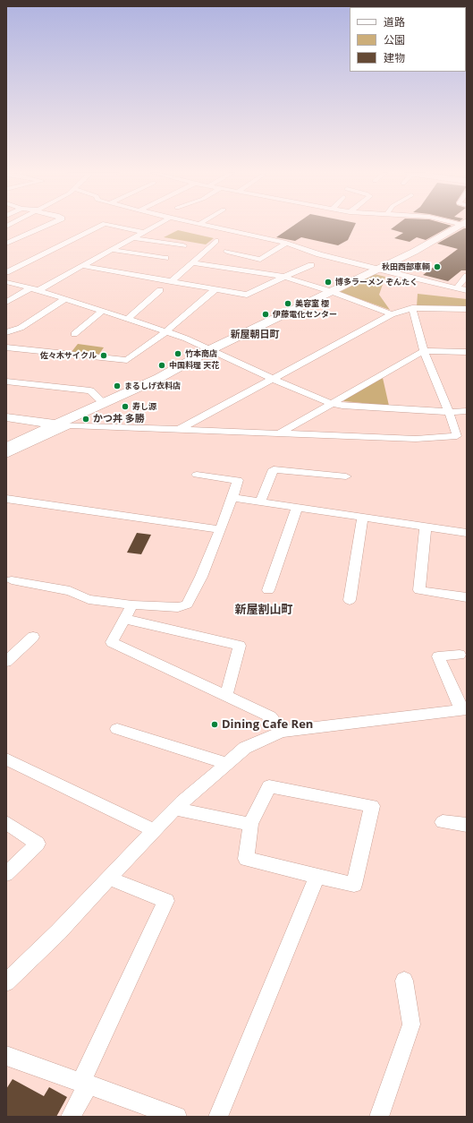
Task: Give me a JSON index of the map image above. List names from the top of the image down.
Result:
{
  "districts": ["新屋朝日町", "新屋割山町"],
  "places": [
    "秋田西部車輌",
    "博多ラーメン ぞんたく",
    "美容室 櫻",
    "伊藤電化センター",
    "竹本商店",
    "佐々木サイクル",
    "中国料理 天花",
    "まるしげ衣料店",
    "寿し源",
    "かつ丼 多勝",
    "Dining Cafe Ren"
  ],
  "legend": ["道路", "公園", "建物"]
}
